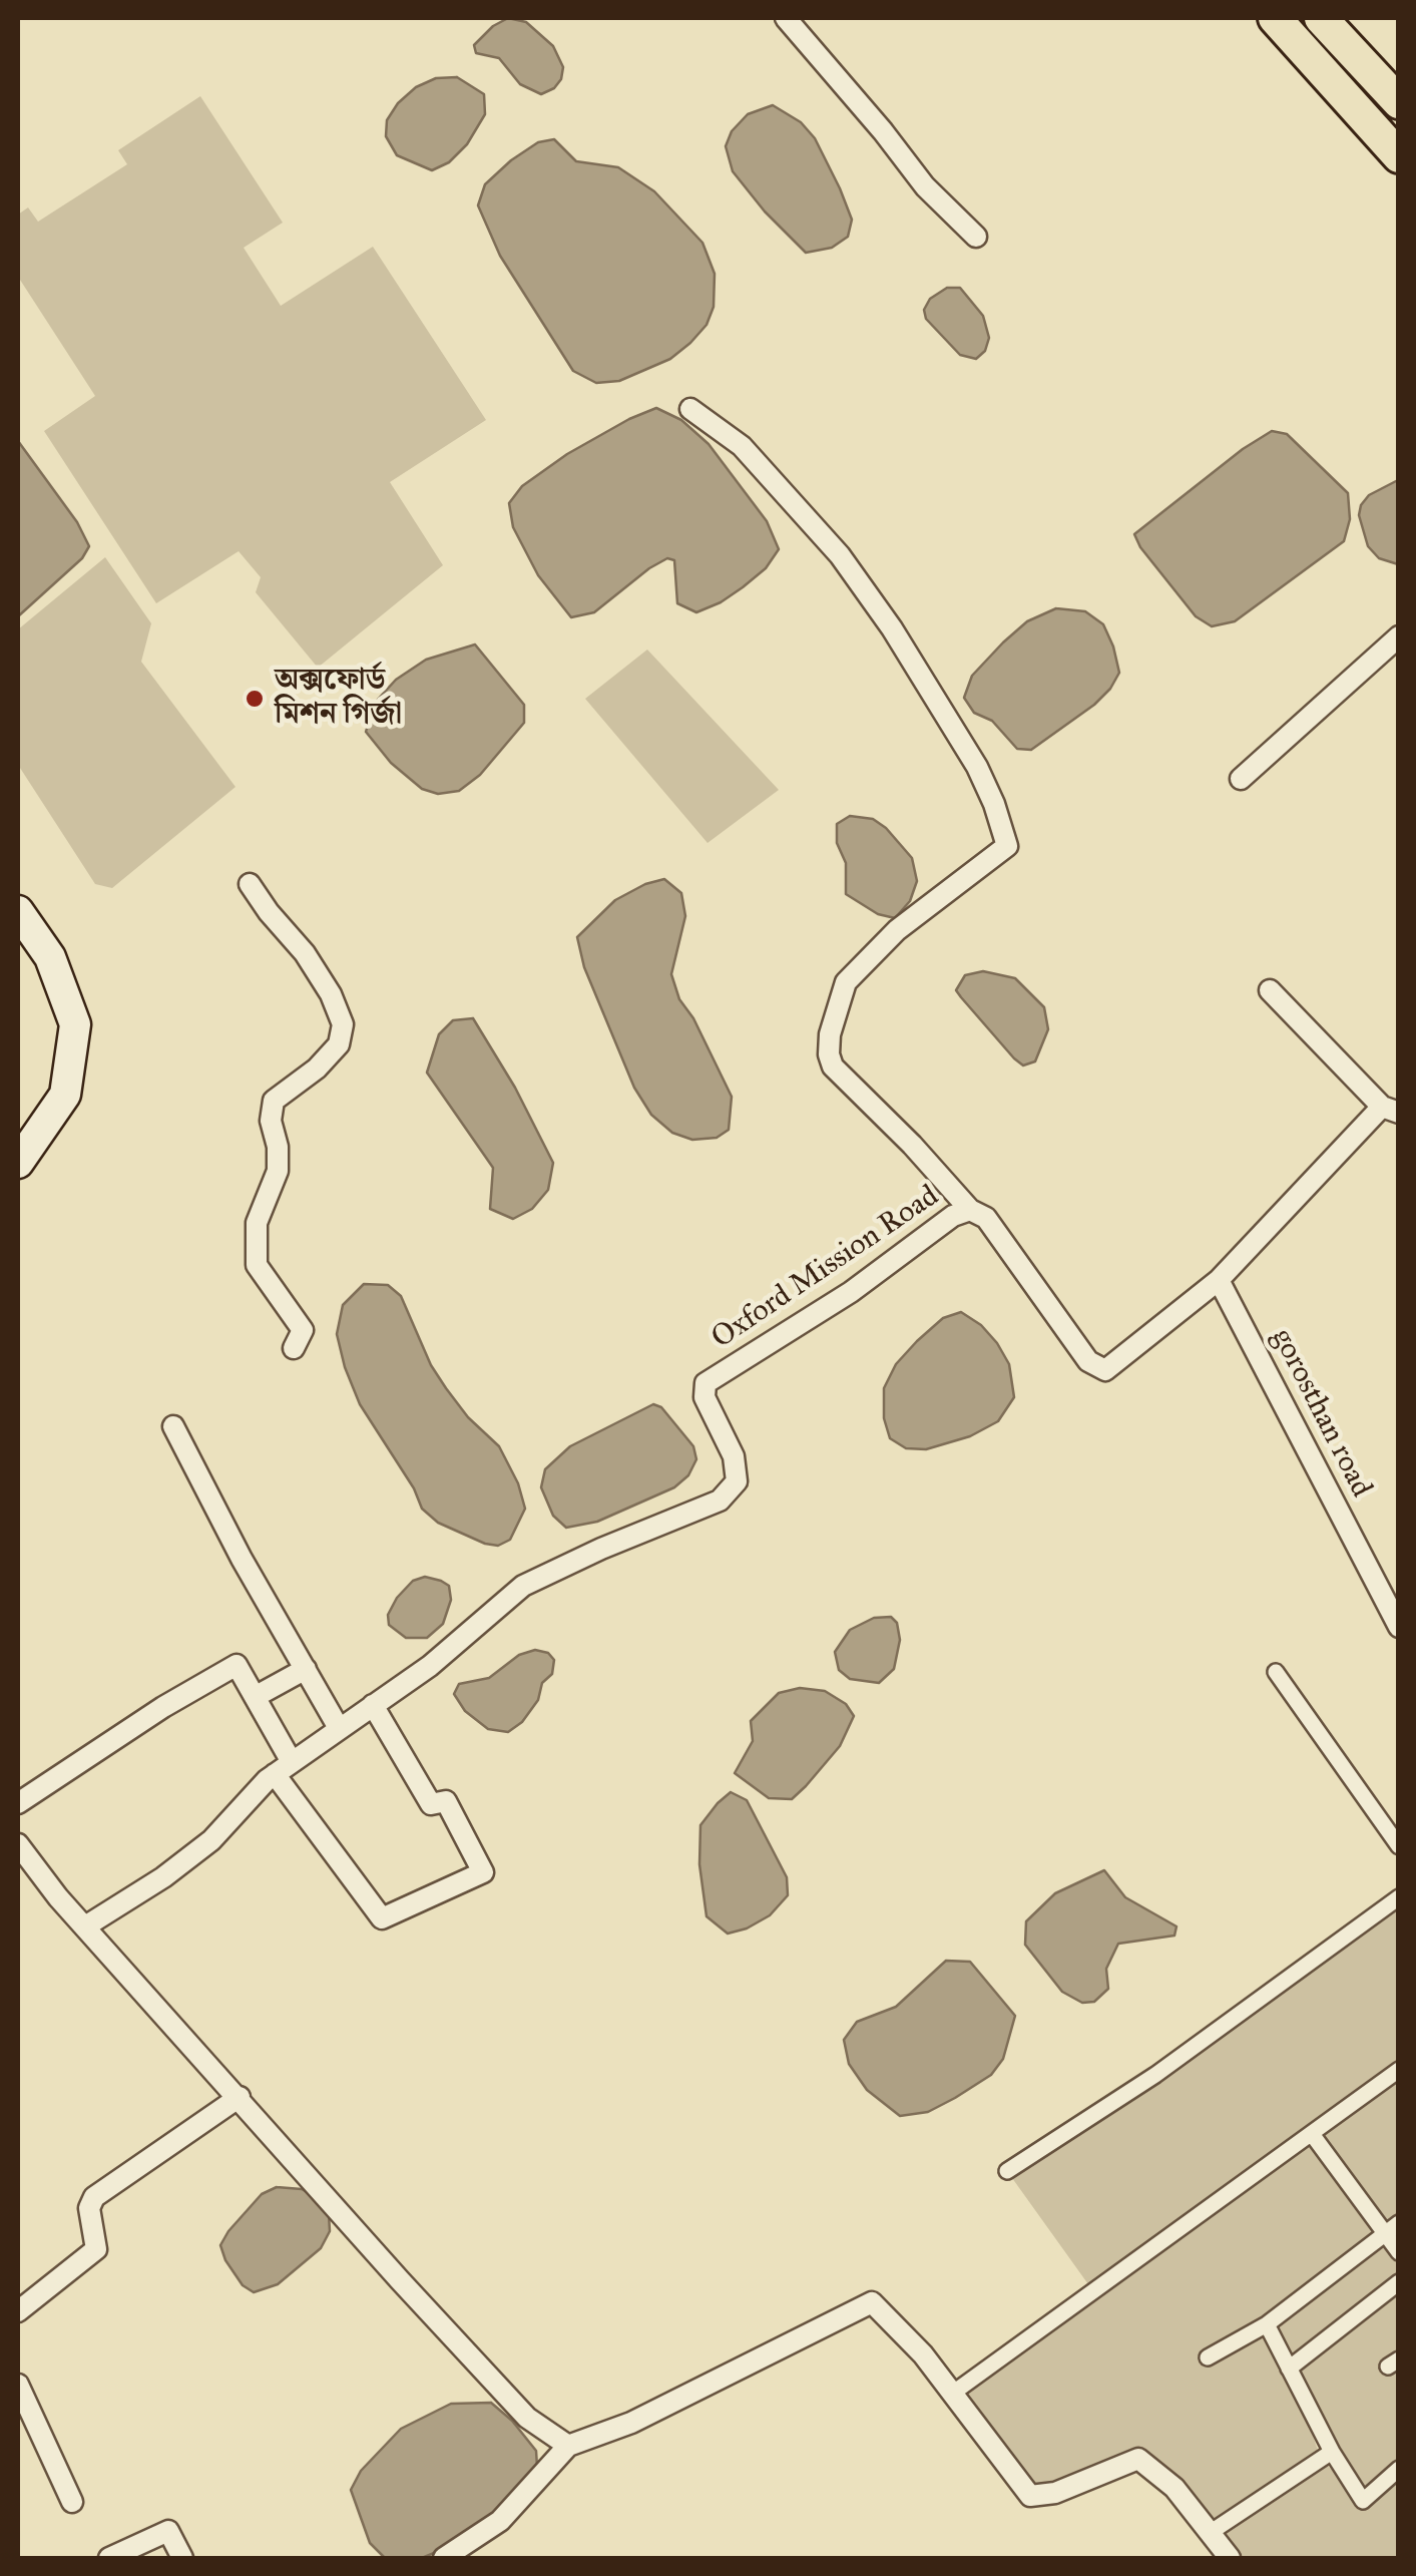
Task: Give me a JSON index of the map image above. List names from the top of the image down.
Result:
{
  "streets": {
    "street": ["Oxford Mission Road", "gorosthan road"]
  },
  "crossings": [
    ["Oxford Mission Road", "gorosthan road"]
  ],
  "places": ["অক্সফোর্ড মিশন গির্জা"]
}
